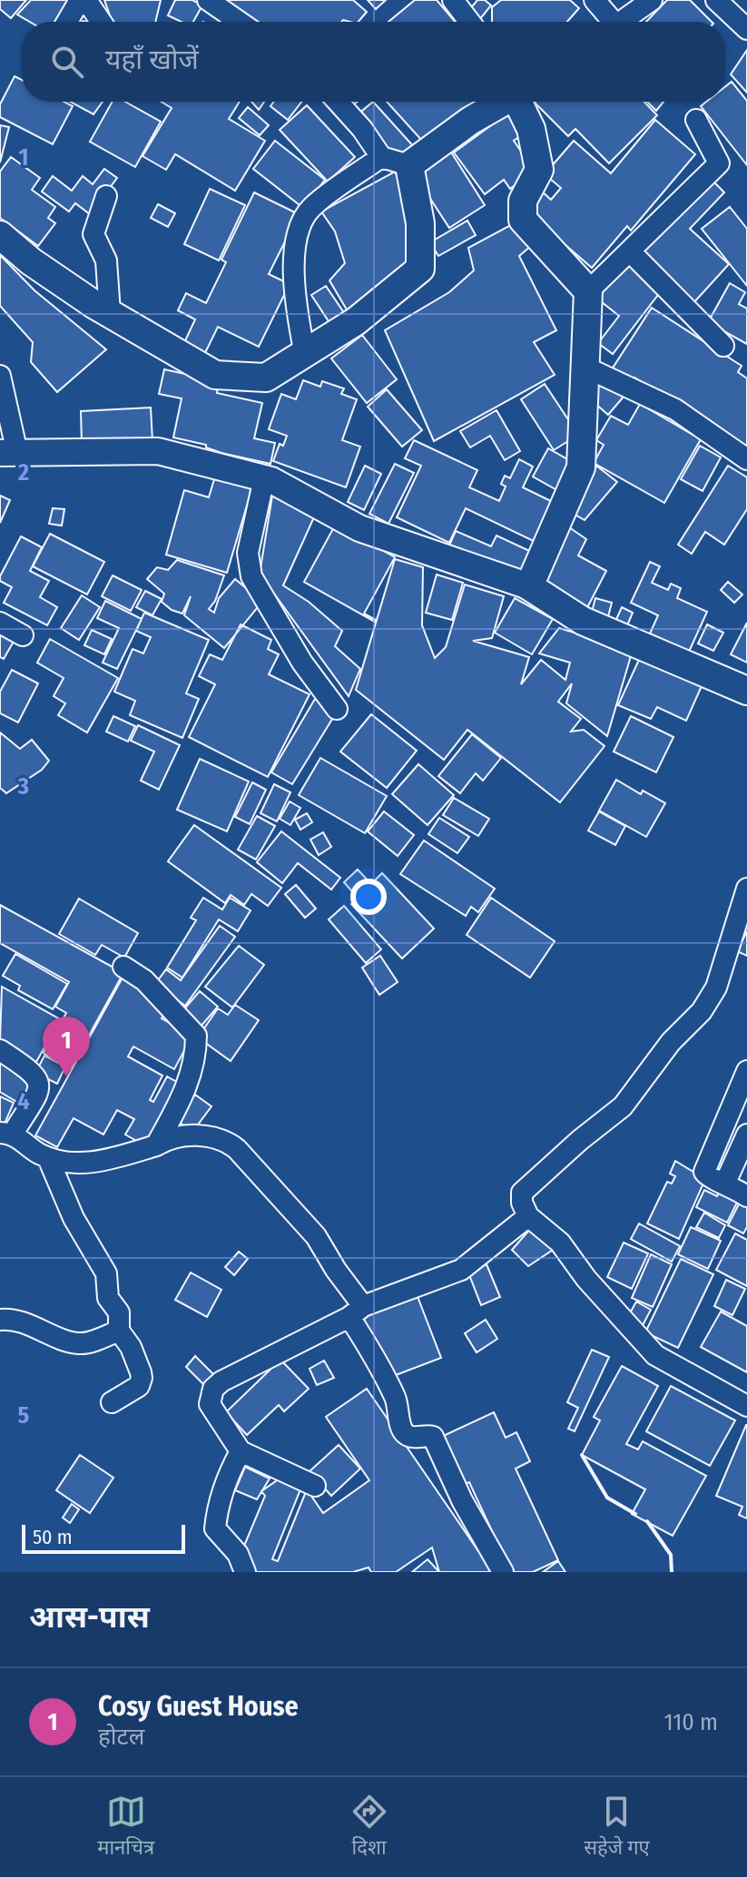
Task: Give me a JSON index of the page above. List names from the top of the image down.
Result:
{
  "scale_bar": "50 m",
  "page": {
    "search": "यहाँ खोजें",
    "pins": "1",
    "scale": "50 m",
    "heading": "आस-पास",
    "list": [
      {
        "mark": "1",
        "name": "Cosy Guest House",
        "note": "होटल",
        "value": "110 m"
      }
    ],
    "nav": ["मानचित्र", "दिशा", "सहेजे गए"]
  },
  "grid": {
    "rows": [
      "1",
      "2",
      "3",
      "4",
      "5"
    ]
  }
}
